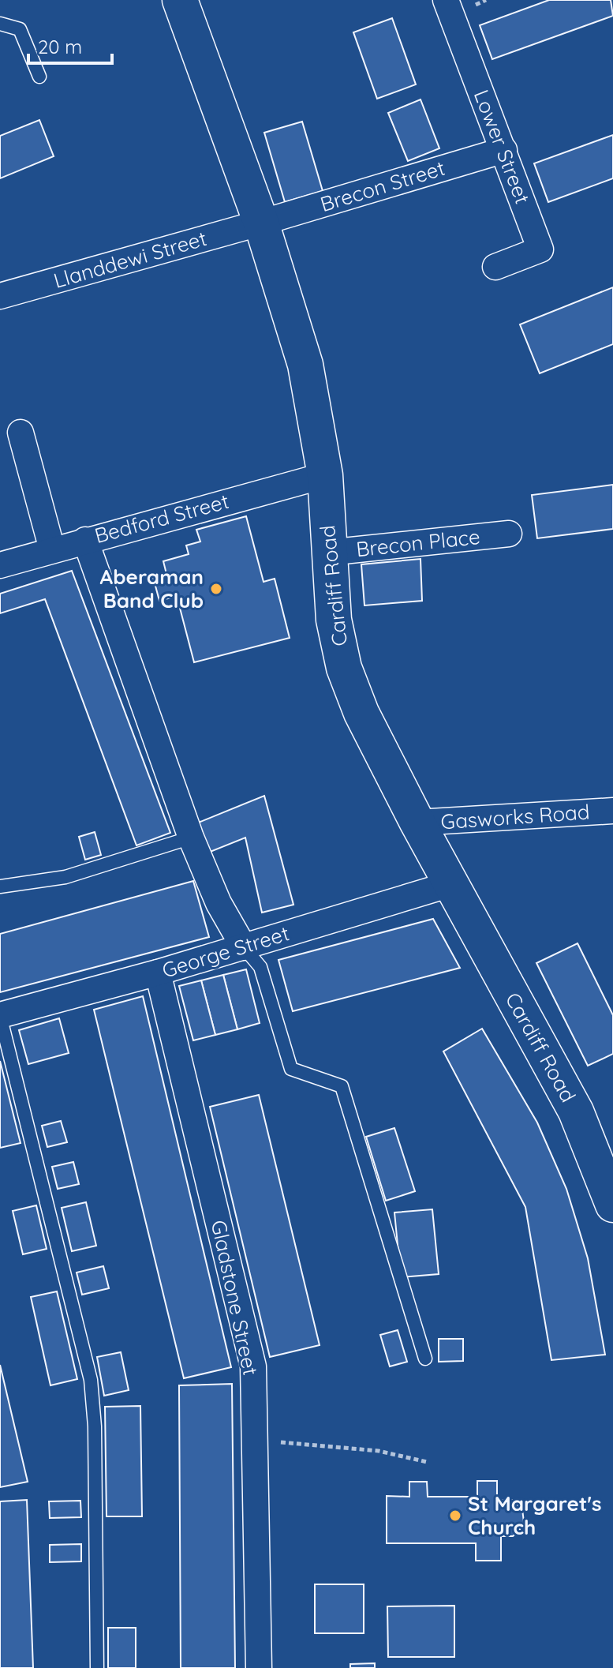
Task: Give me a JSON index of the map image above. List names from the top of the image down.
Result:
{
  "streets": {
    "main road": ["Cardiff Road"],
    "street": [
      "Lower Street",
      "Brecon Street",
      "Llanddewi Street",
      "Bedford Street",
      "Brecon Place",
      "Gasworks Road",
      "George Street",
      "Gladstone Street"
    ]
  },
  "crossings": [
    ["Lower Street", "Brecon Street"],
    ["Brecon Street", "Llanddewi Street"],
    ["Brecon Street", "Cardiff Road"],
    ["Llanddewi Street", "Cardiff Road"],
    ["Bedford Street", "Cardiff Road"],
    ["Brecon Place", "Cardiff Road"],
    ["Cardiff Road", "Gasworks Road"],
    ["Cardiff Road", "George Street"],
    ["George Street", "Gladstone Street"]
  ],
  "places": ["Aberaman Band Club", "St Margaret's Church"],
  "scale_bar": "20 m"
}
